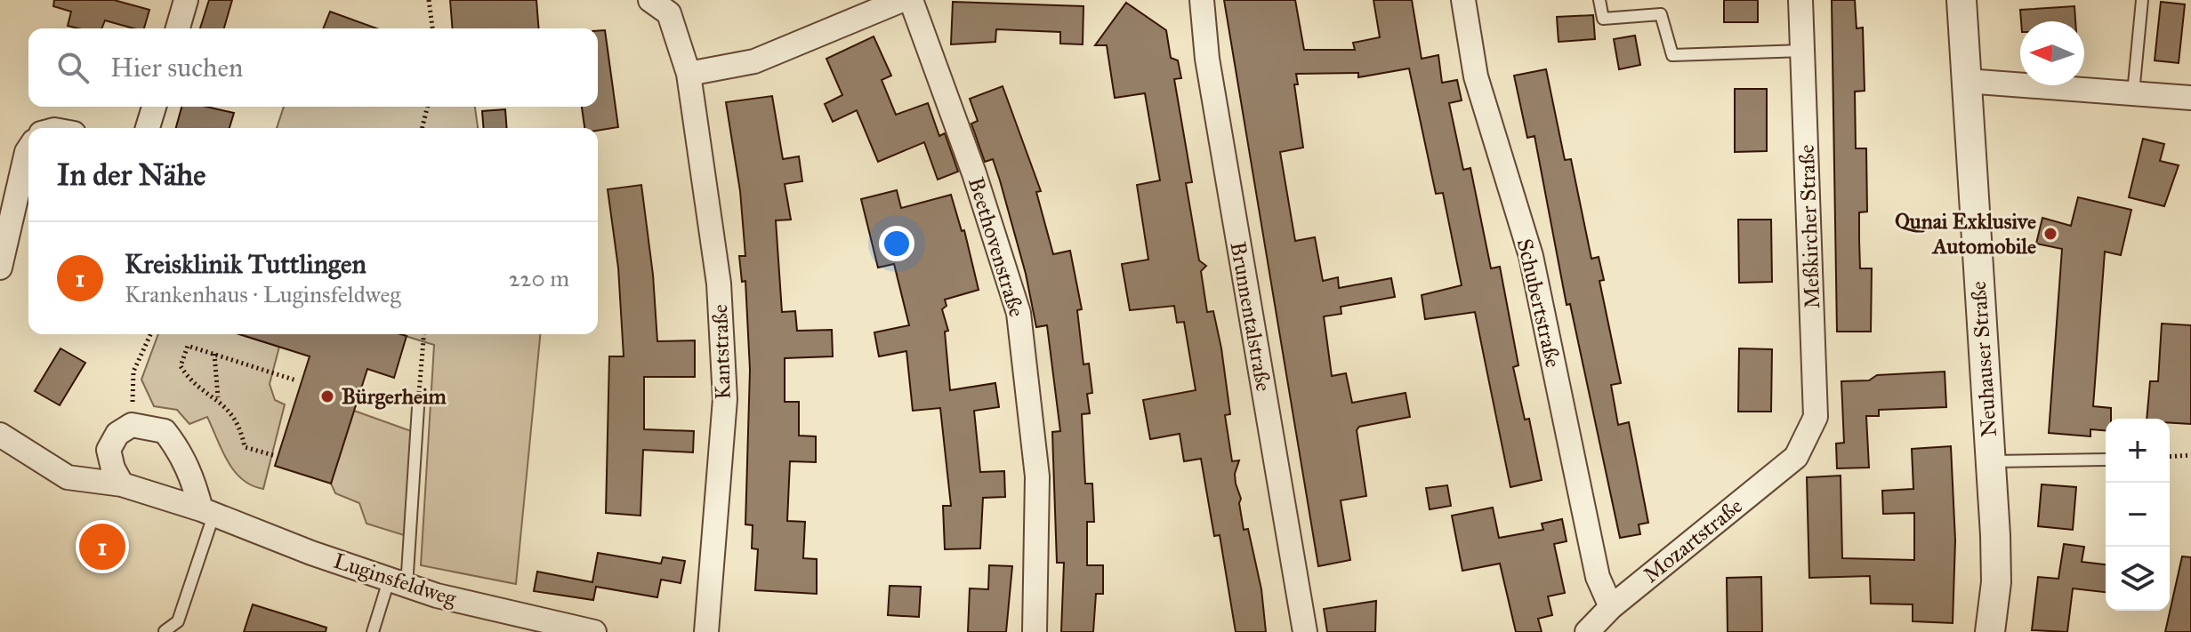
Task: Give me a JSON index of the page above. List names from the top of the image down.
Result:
{
  "streets": {
    "street": [
      "Meßkircher Straße",
      "Beethovenstraße",
      "Schubertstraße",
      "Brunnentalstraße",
      "Kantstraße",
      "Neuhauser Straße",
      "Mozartstraße",
      "Luginsfeldweg"
    ]
  },
  "crossings": [
    ["Meßkircher Straße", "Mozartstraße"],
    ["Schubertstraße", "Mozartstraße"]
  ],
  "places": ["Qunai Exklusive Automobile", "Bürgerheim"],
  "north": "left",
  "page": {
    "search": "Hier suchen",
    "heading": "In der Nähe",
    "list": [
      {
        "mark": "1",
        "name": "Kreisklinik Tuttlingen",
        "note": "Krankenhaus · Luginsfeldweg",
        "value": "220 m"
      }
    ],
    "map_buttons": ["+", "−"],
    "pins": "1"
  }
}
